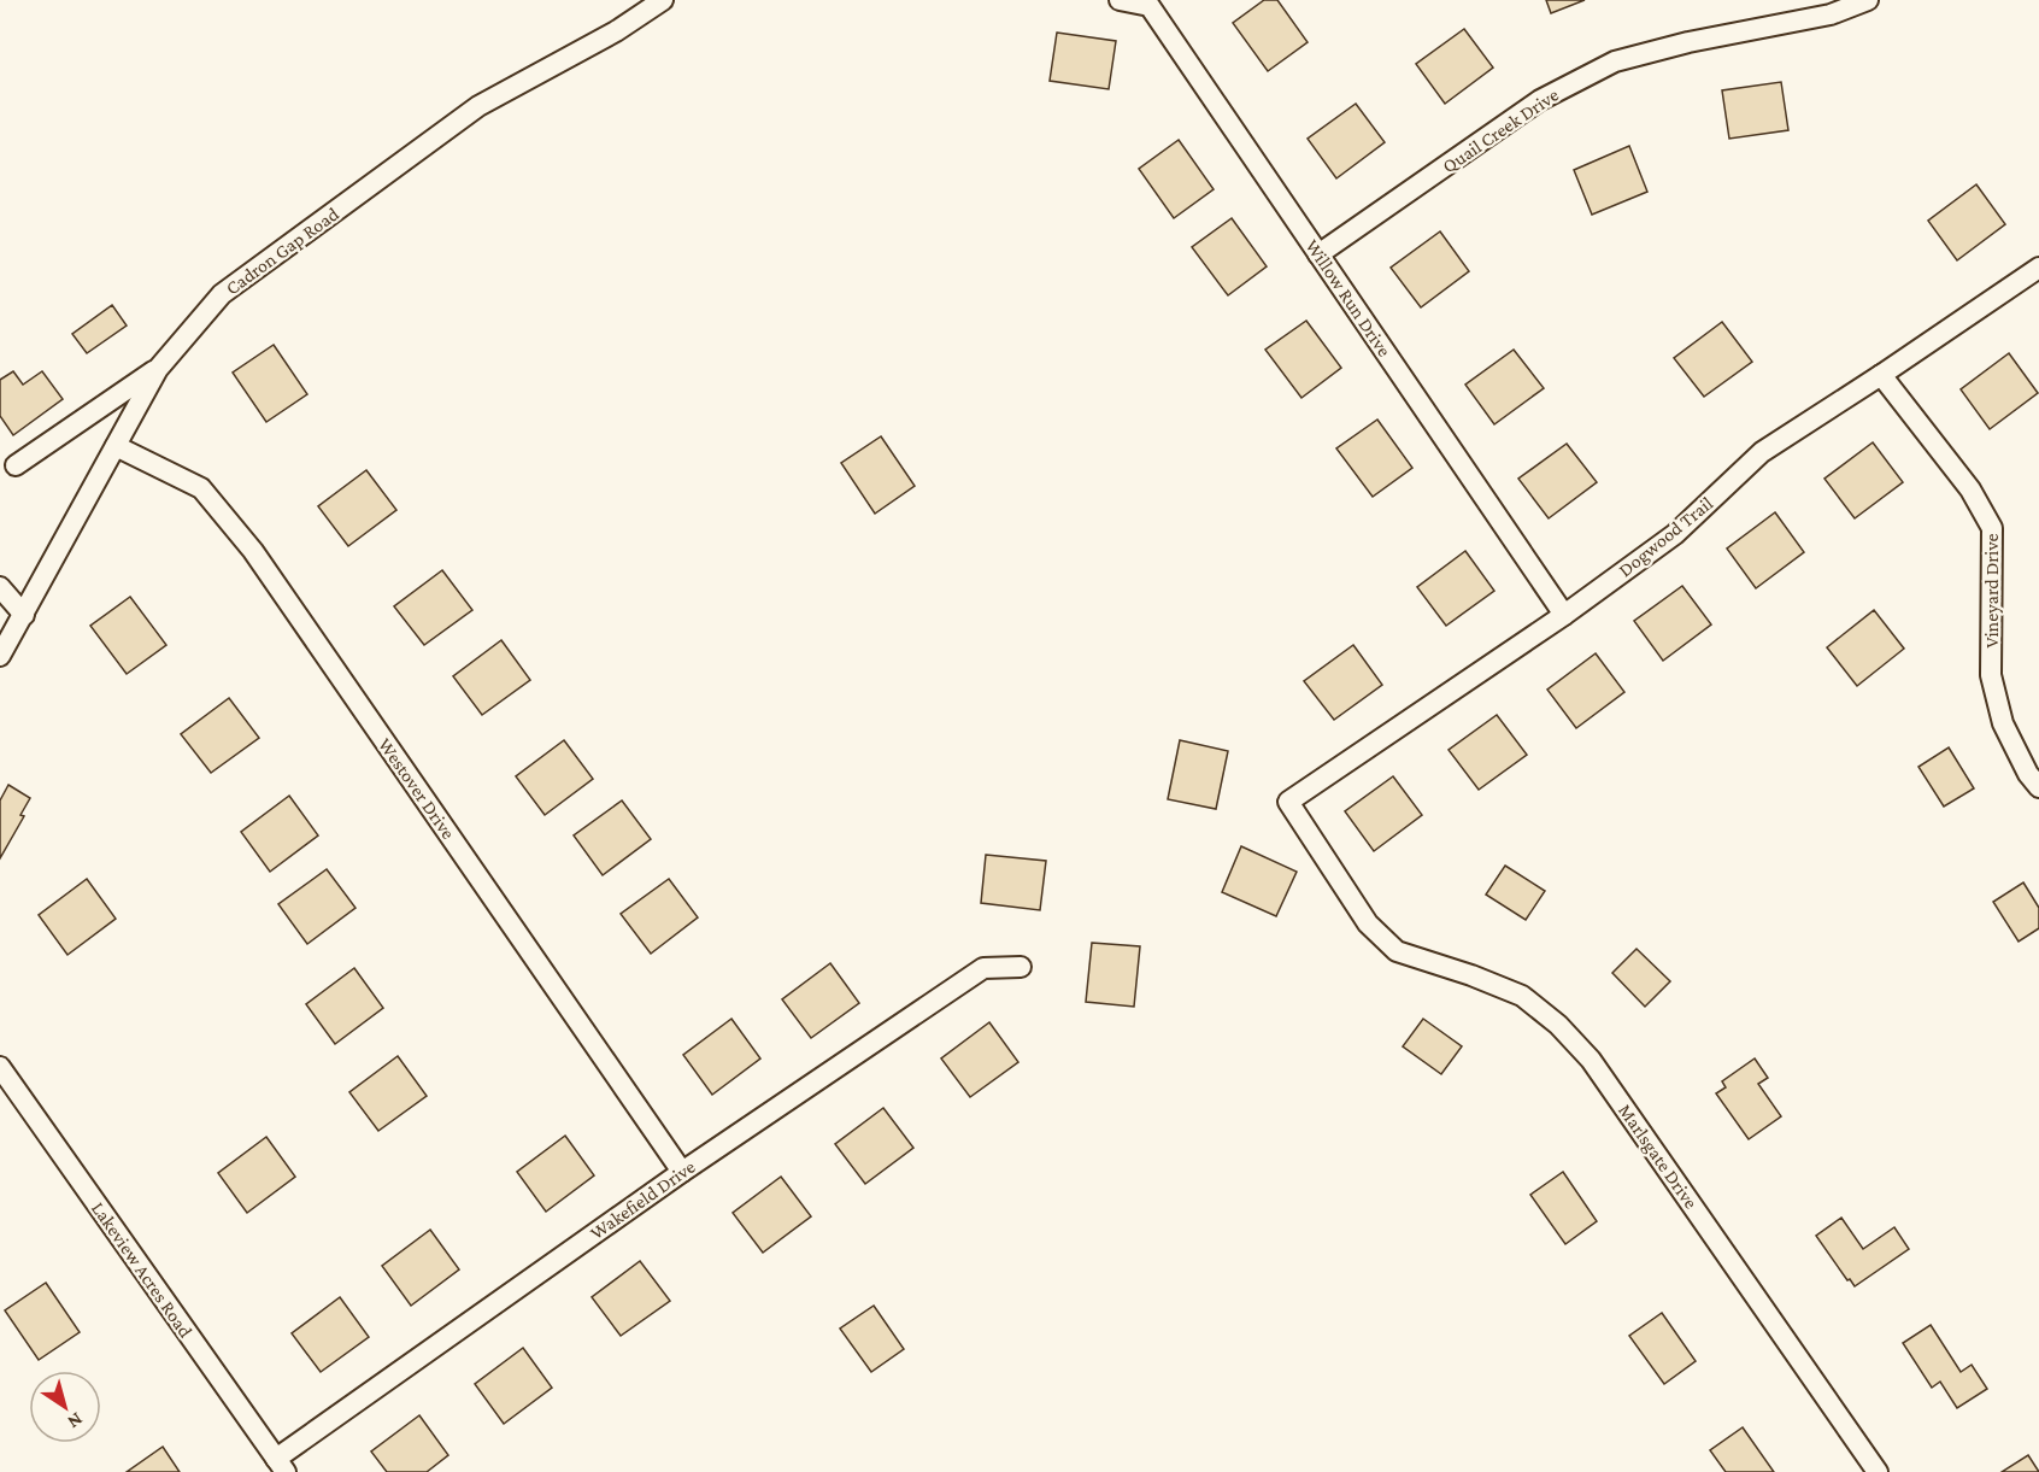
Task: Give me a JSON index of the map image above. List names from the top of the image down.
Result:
{
  "streets": {
    "street": [
      "Quail Creek Drive",
      "Cadron Gap Road",
      "Willow Run Drive",
      "Dogwood Trail",
      "Vineyard Drive",
      "Westover Drive",
      "Marlsgate Drive",
      "Wakefield Drive",
      "Lakeview Acres Road"
    ]
  },
  "crossings": [
    ["Quail Creek Drive", "Willow Run Drive"],
    ["Cadron Gap Road", "Westover Drive"],
    ["Willow Run Drive", "Dogwood Trail"],
    ["Dogwood Trail", "Vineyard Drive"],
    ["Dogwood Trail", "Marlsgate Drive"],
    ["Westover Drive", "Wakefield Drive"],
    ["Wakefield Drive", "Lakeview Acres Road"]
  ],
  "north": "bottom right"
}
